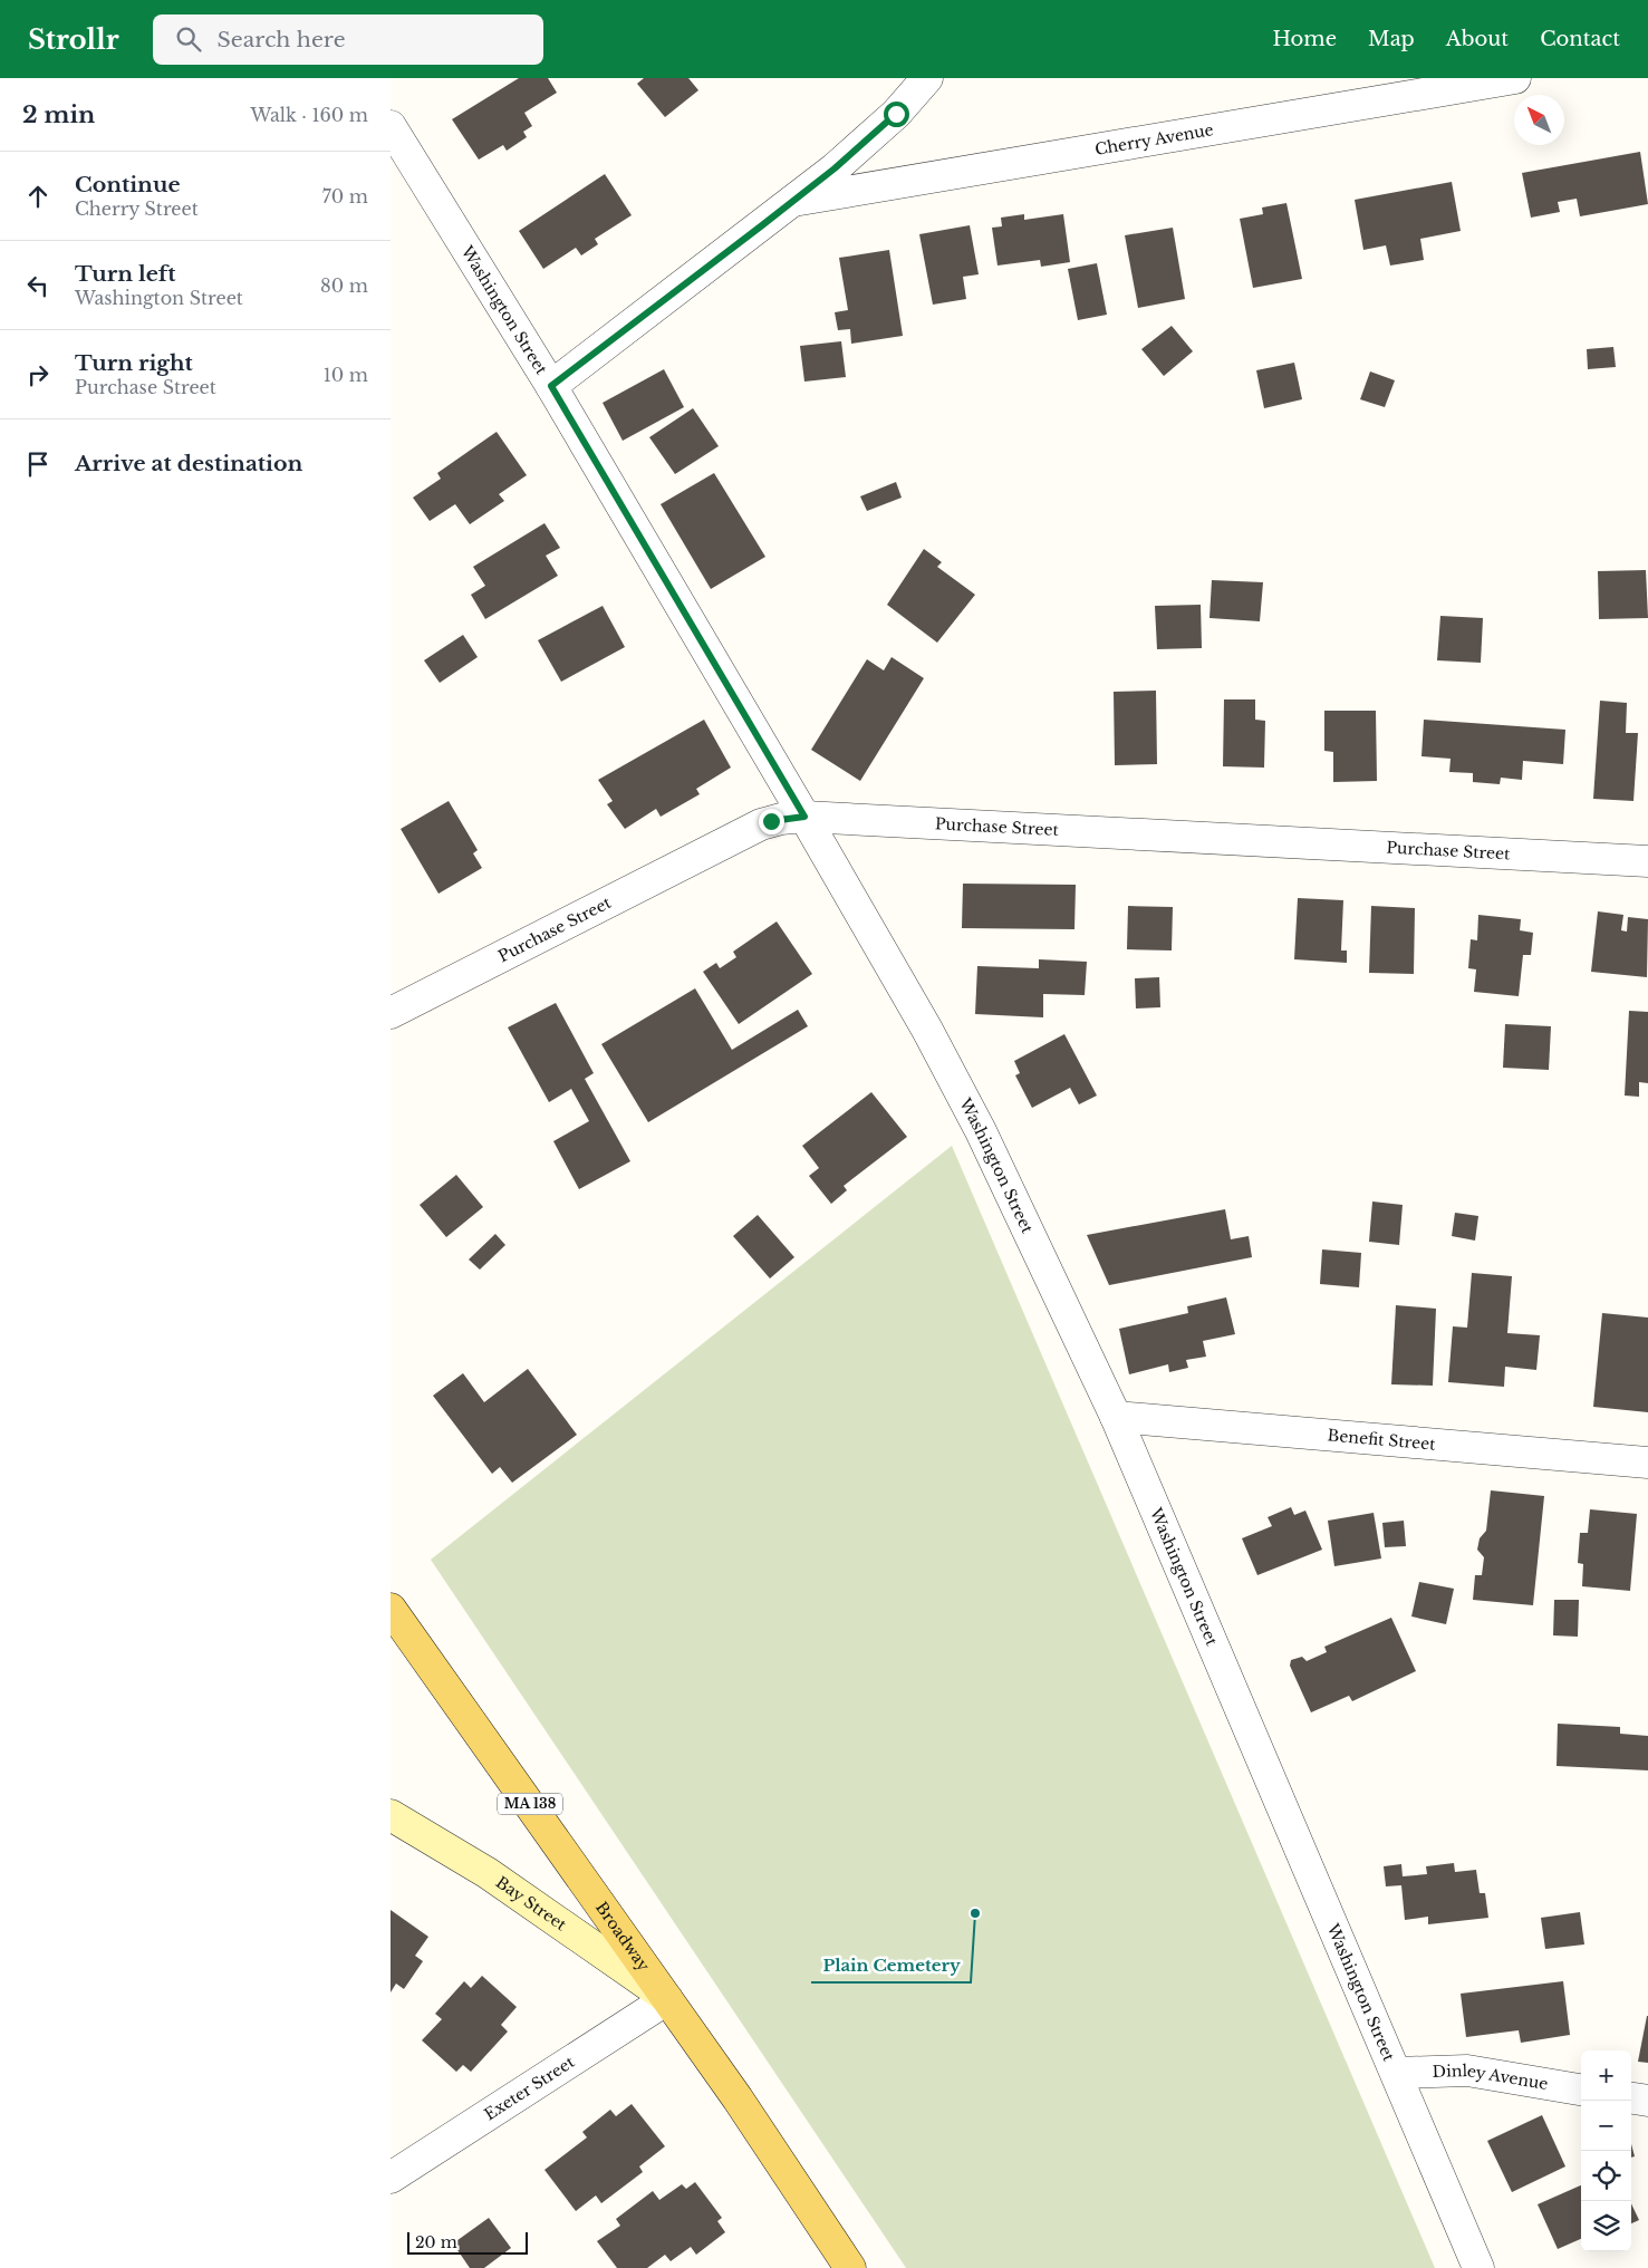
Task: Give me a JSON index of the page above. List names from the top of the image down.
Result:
{
  "streets": {
    "main road": ["MA 138", "Bay Street", "Broadway"],
    "street": [
      "Cherry Avenue",
      "Washington Street",
      "Purchase Street",
      "Benefit Street",
      "Dinley Avenue",
      "Exeter Street"
    ]
  },
  "crossings": [
    ["Washington Street", "Purchase Street"],
    ["Washington Street", "Benefit Street"],
    ["Washington Street", "Dinley Avenue"],
    ["Bay Street", "Broadway"],
    ["Bay Street", "Exeter Street"],
    ["Broadway", "Exeter Street"]
  ],
  "places": ["Plain Cemetery"],
  "scale_bar": "20 m",
  "north": "top left",
  "page": {
    "header": "Strollr",
    "search": "Search here",
    "nav": [
      "Home",
      "Map",
      "About",
      "Contact"
    ],
    "heading": ["2 min", "Walk · 160 m"],
    "list": [
      ["Continue", "Cherry Street", "70 m"],
      ["Turn left", "Washington Street", "80 m"],
      ["Turn right", "Purchase Street", "10 m"],
      "Arrive at destination"
    ],
    "map_buttons": ["+", "−"],
    "scale": "20 m"
  }
}
